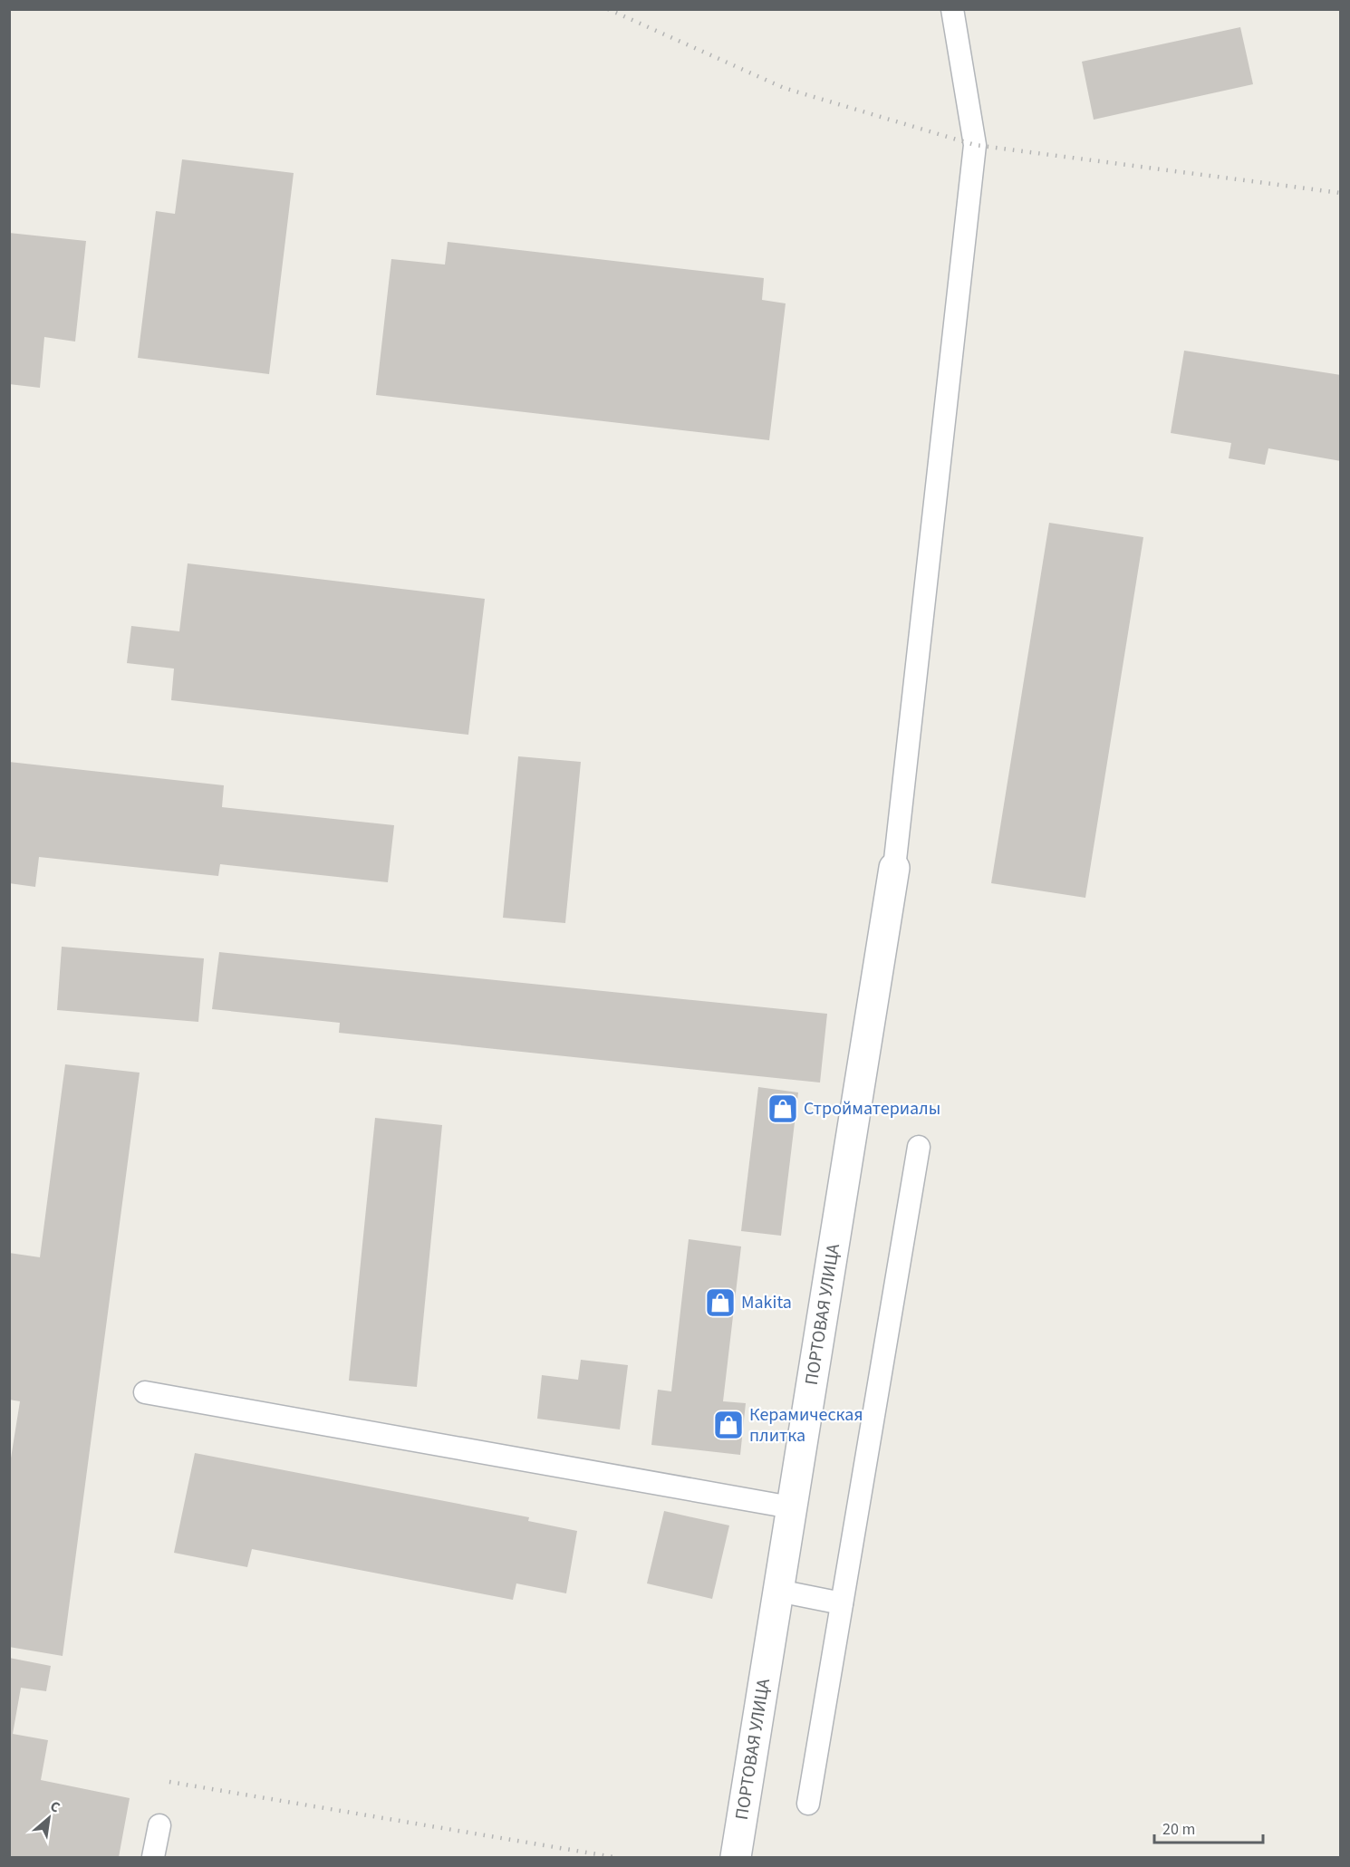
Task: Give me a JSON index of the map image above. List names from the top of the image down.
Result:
{
  "streets": {
    "street": ["ПОРТОВАЯ УЛИЦА"]
  },
  "places": {
    "shop": ["Стройматериалы", "Makita", "Керамическая плитка"]
  },
  "scale_bar": "20 m",
  "north": "top right"
}
